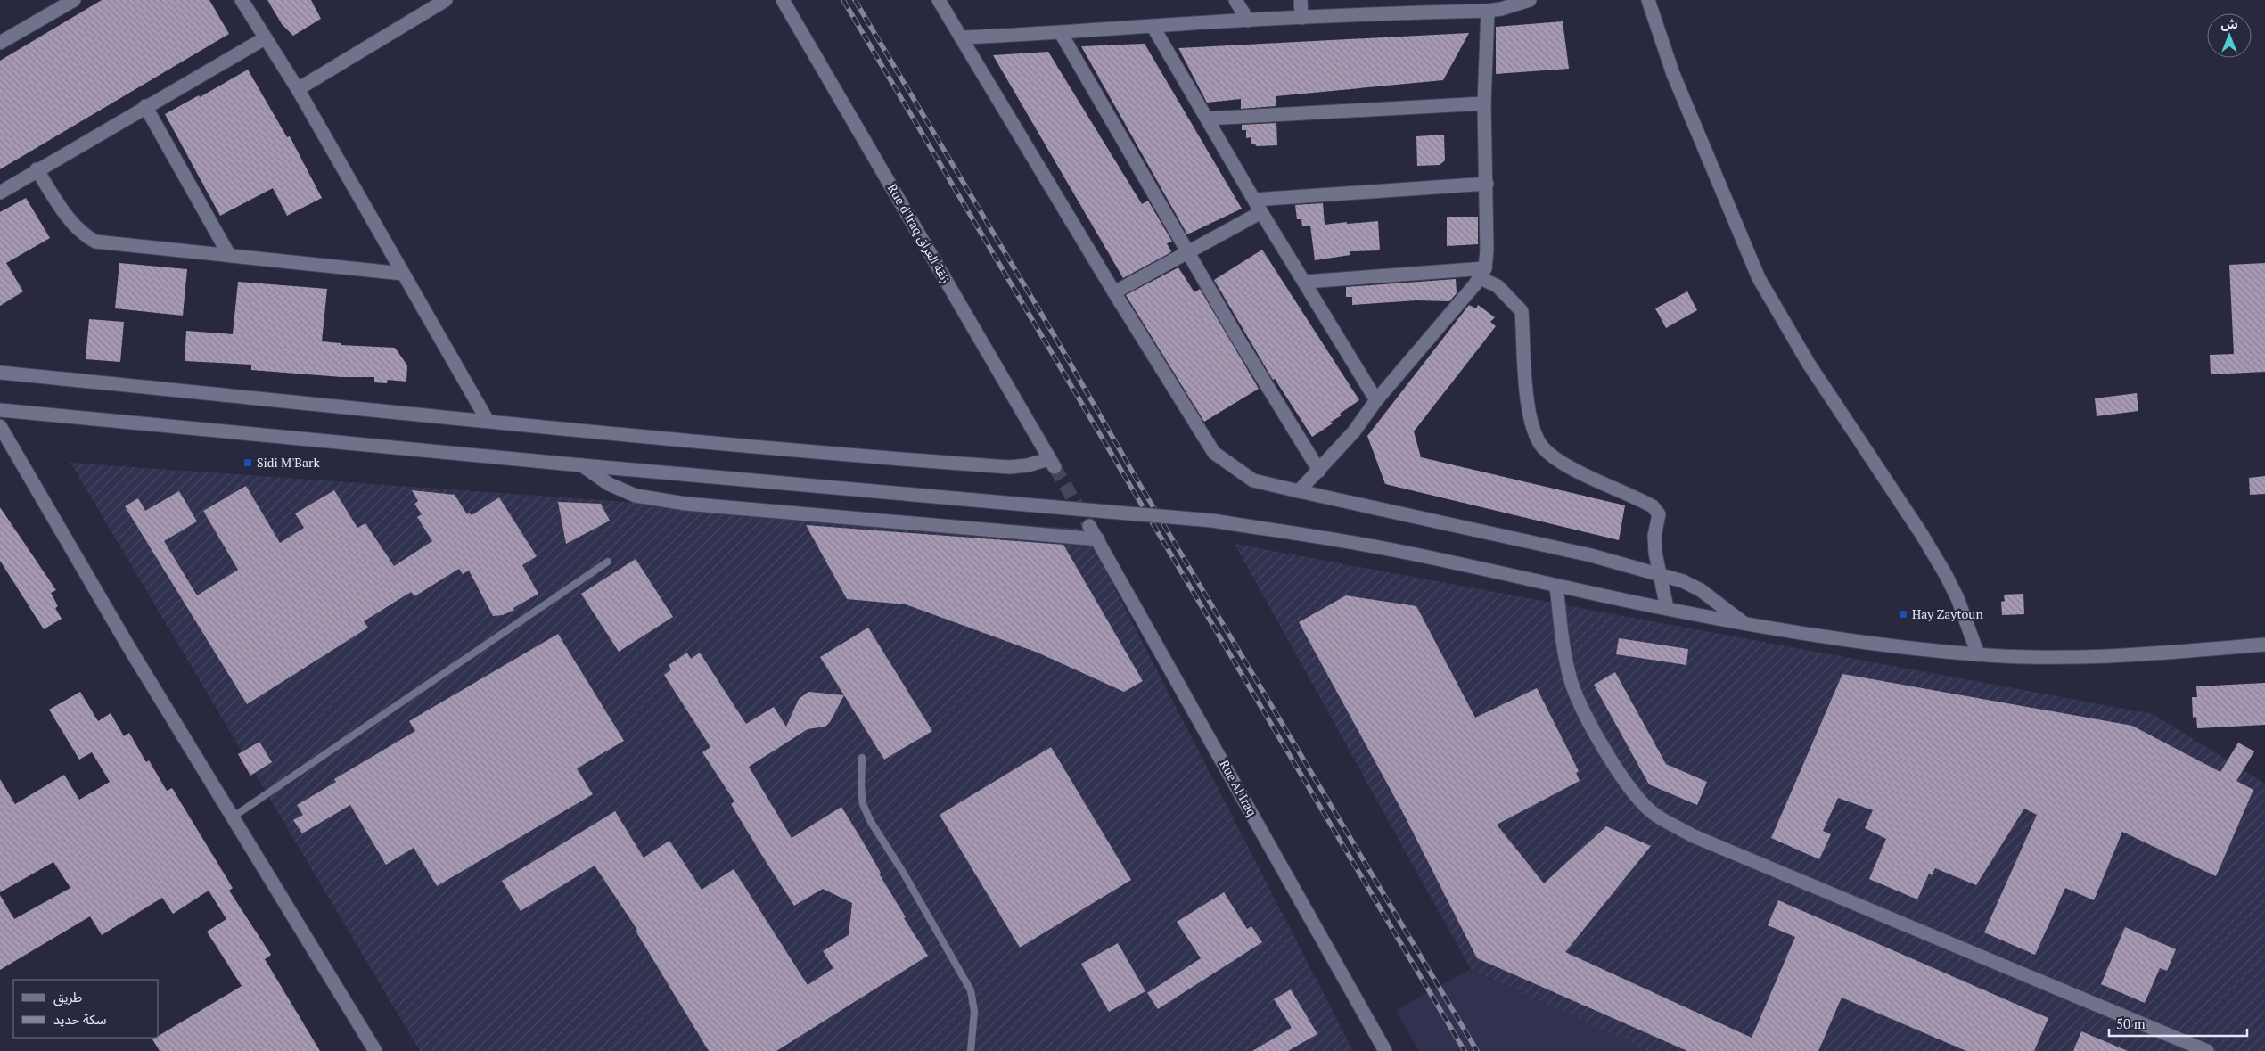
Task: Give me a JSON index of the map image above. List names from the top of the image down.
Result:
{
  "streets": {
    "street": ["Rue d'Iraq زنقة العراق", "Rue Al Iraq"]
  },
  "places": {
    "transit": ["Sidi M'Bark", "Hay Zaytoun"]
  },
  "legend": ["طريق", "سكة حديد"],
  "scale_bar": "50 m",
  "north": "top"
}
